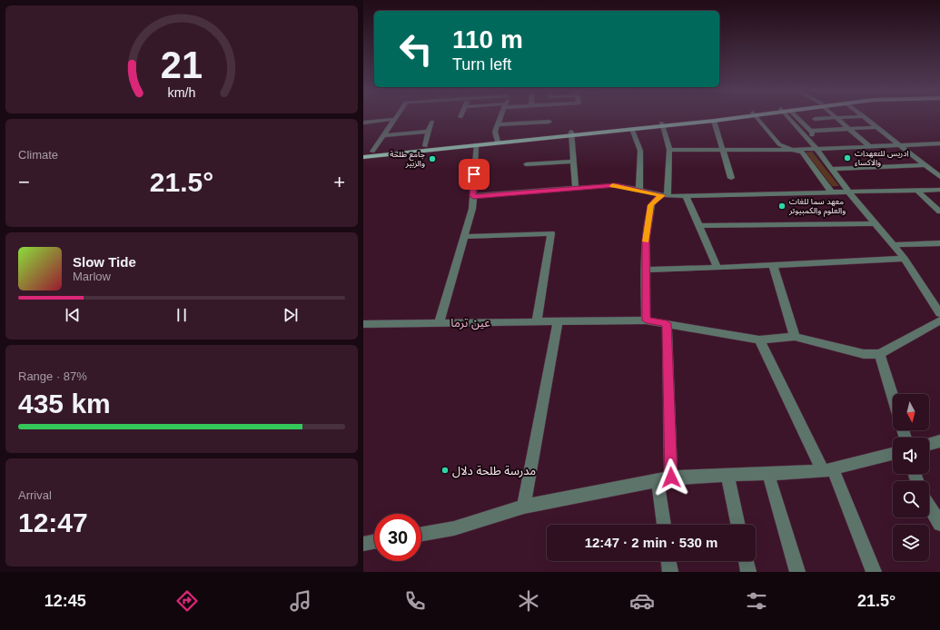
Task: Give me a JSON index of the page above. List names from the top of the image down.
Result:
{
  "districts": ["عين ترما"],
  "places": [
    "ادريس للتعهدات والاكساء",
    "جامع طلحة والزبير",
    "معهد سما للغات والعلوم والكمبيوتر",
    "مدرسة طلحة دلال"
  ],
  "north": "bottom",
  "page": {
    "turn": ["110 m", "Turn left"],
    "tile": [
      "Climate",
      ["Range · 87%", "435 km"],
      ["Arrival", "12:47"]
    ],
    "heat": ["−", "21.5°", "+"],
    "song": ["Slow Tide", "Marlow"],
    "limit": "30",
    "trip": "12:47 · 2 min · 530 m",
    "tabs": ["12:45", "21.5°"],
    "gauge": ["21", "km/h"]
  }
}
